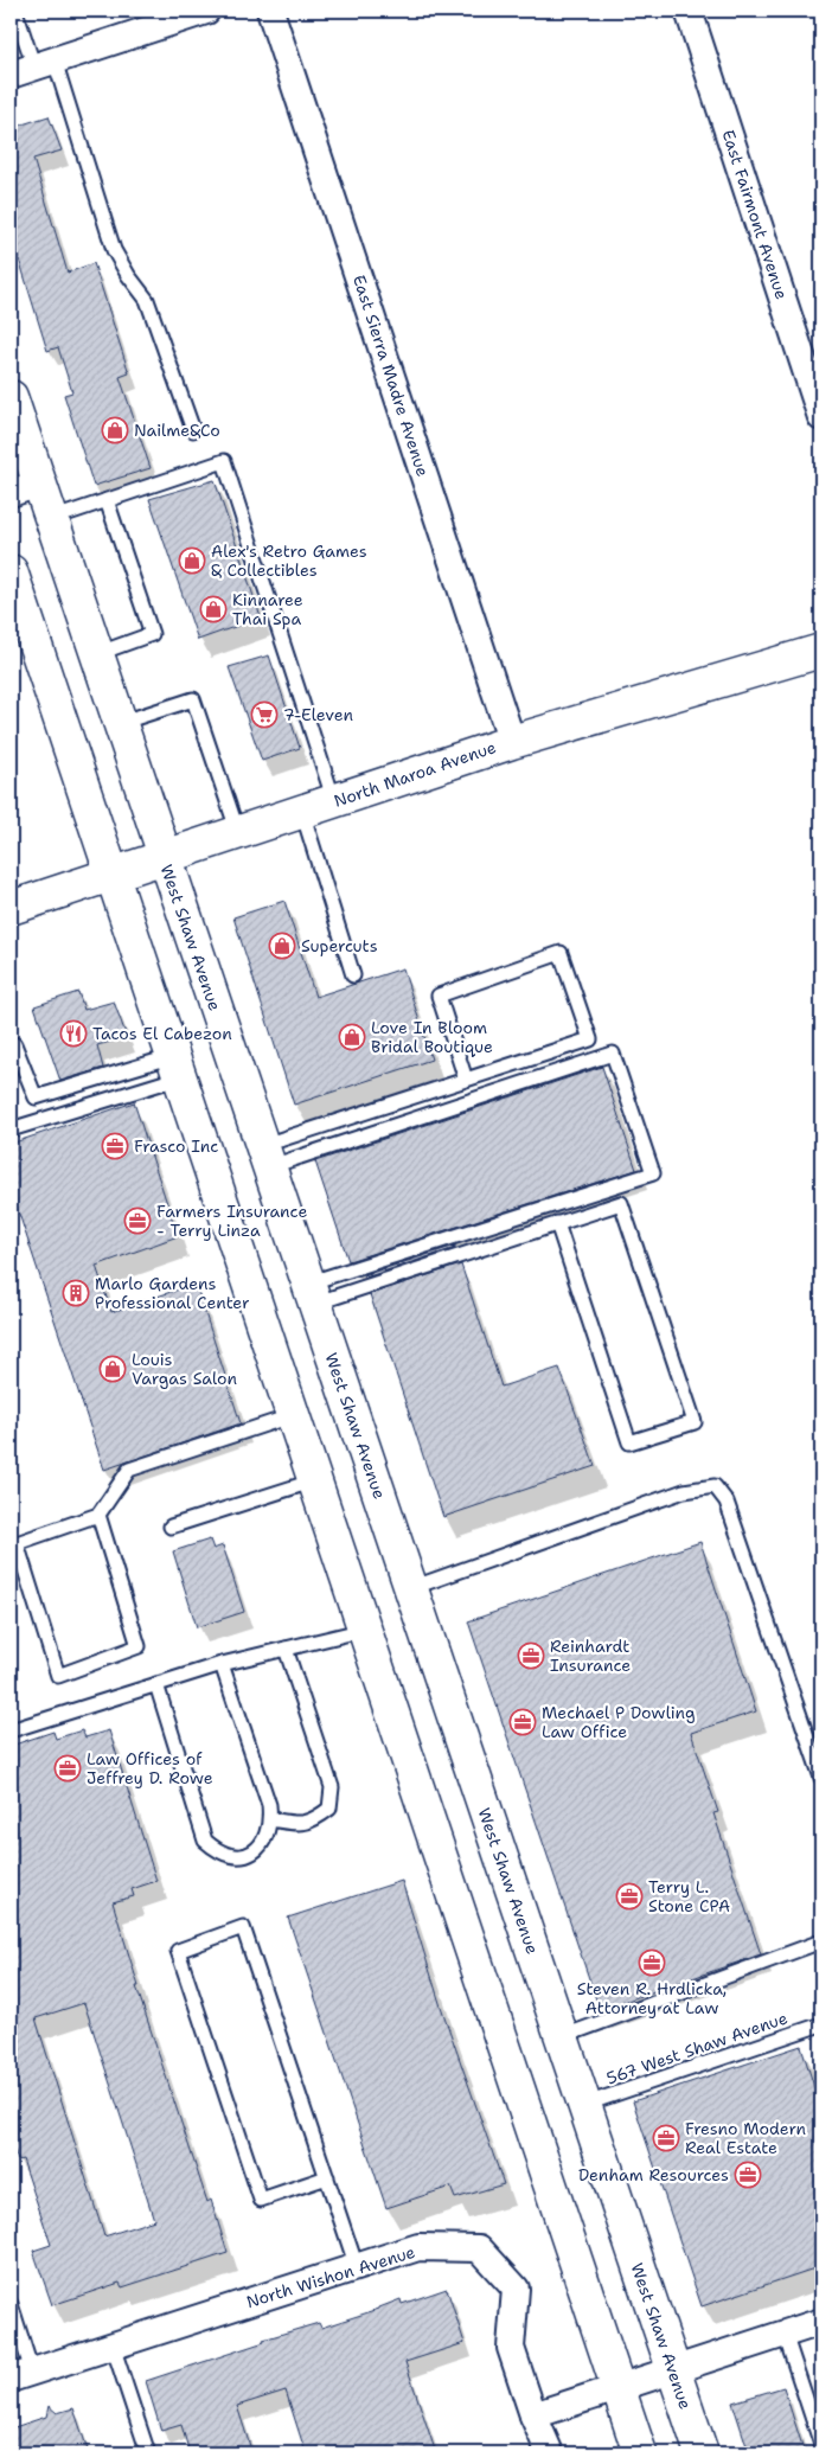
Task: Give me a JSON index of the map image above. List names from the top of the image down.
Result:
{
  "streets": {
    "main road": ["North Maroa Avenue", "West Shaw Avenue"],
    "street": ["East Fairmont Avenue", "East Sierra Madre Avenue", "North Wishon Avenue"],
    "lane": ["567 West Shaw Avenue"]
  },
  "crossings": [
    ["East Sierra Madre Avenue", "North Maroa Avenue"],
    ["North Maroa Avenue", "West Shaw Avenue"],
    ["West Shaw Avenue", "567 West Shaw Avenue"]
  ],
  "places": {
    "shop": [
      "Nailme&Co",
      "Alex's Retro Games & Collectibles",
      "Kinnaree Thai Spa",
      "Supercuts",
      "Love In Bloom Bridal Boutique",
      "Louis Vargas Salon"
    ],
    "supermarket": ["7-Eleven"],
    "restaurant": ["Tacos El Cabezon"],
    "office": [
      "Frasco Inc",
      "Farmers Insurance - Terry Linza",
      "Reinhardt Insurance",
      "Mechael P Dowling Law Office",
      "Law Offices of Jeffrey D. Rowe",
      "Terry L. Stone CPA",
      "Steven R. Hrdlicka, Attorney at Law",
      "Fresno Modern Real Estate",
      "Denham Resources"
    ],
    "building": ["Marlo Gardens Professional Center"]
  }
}
